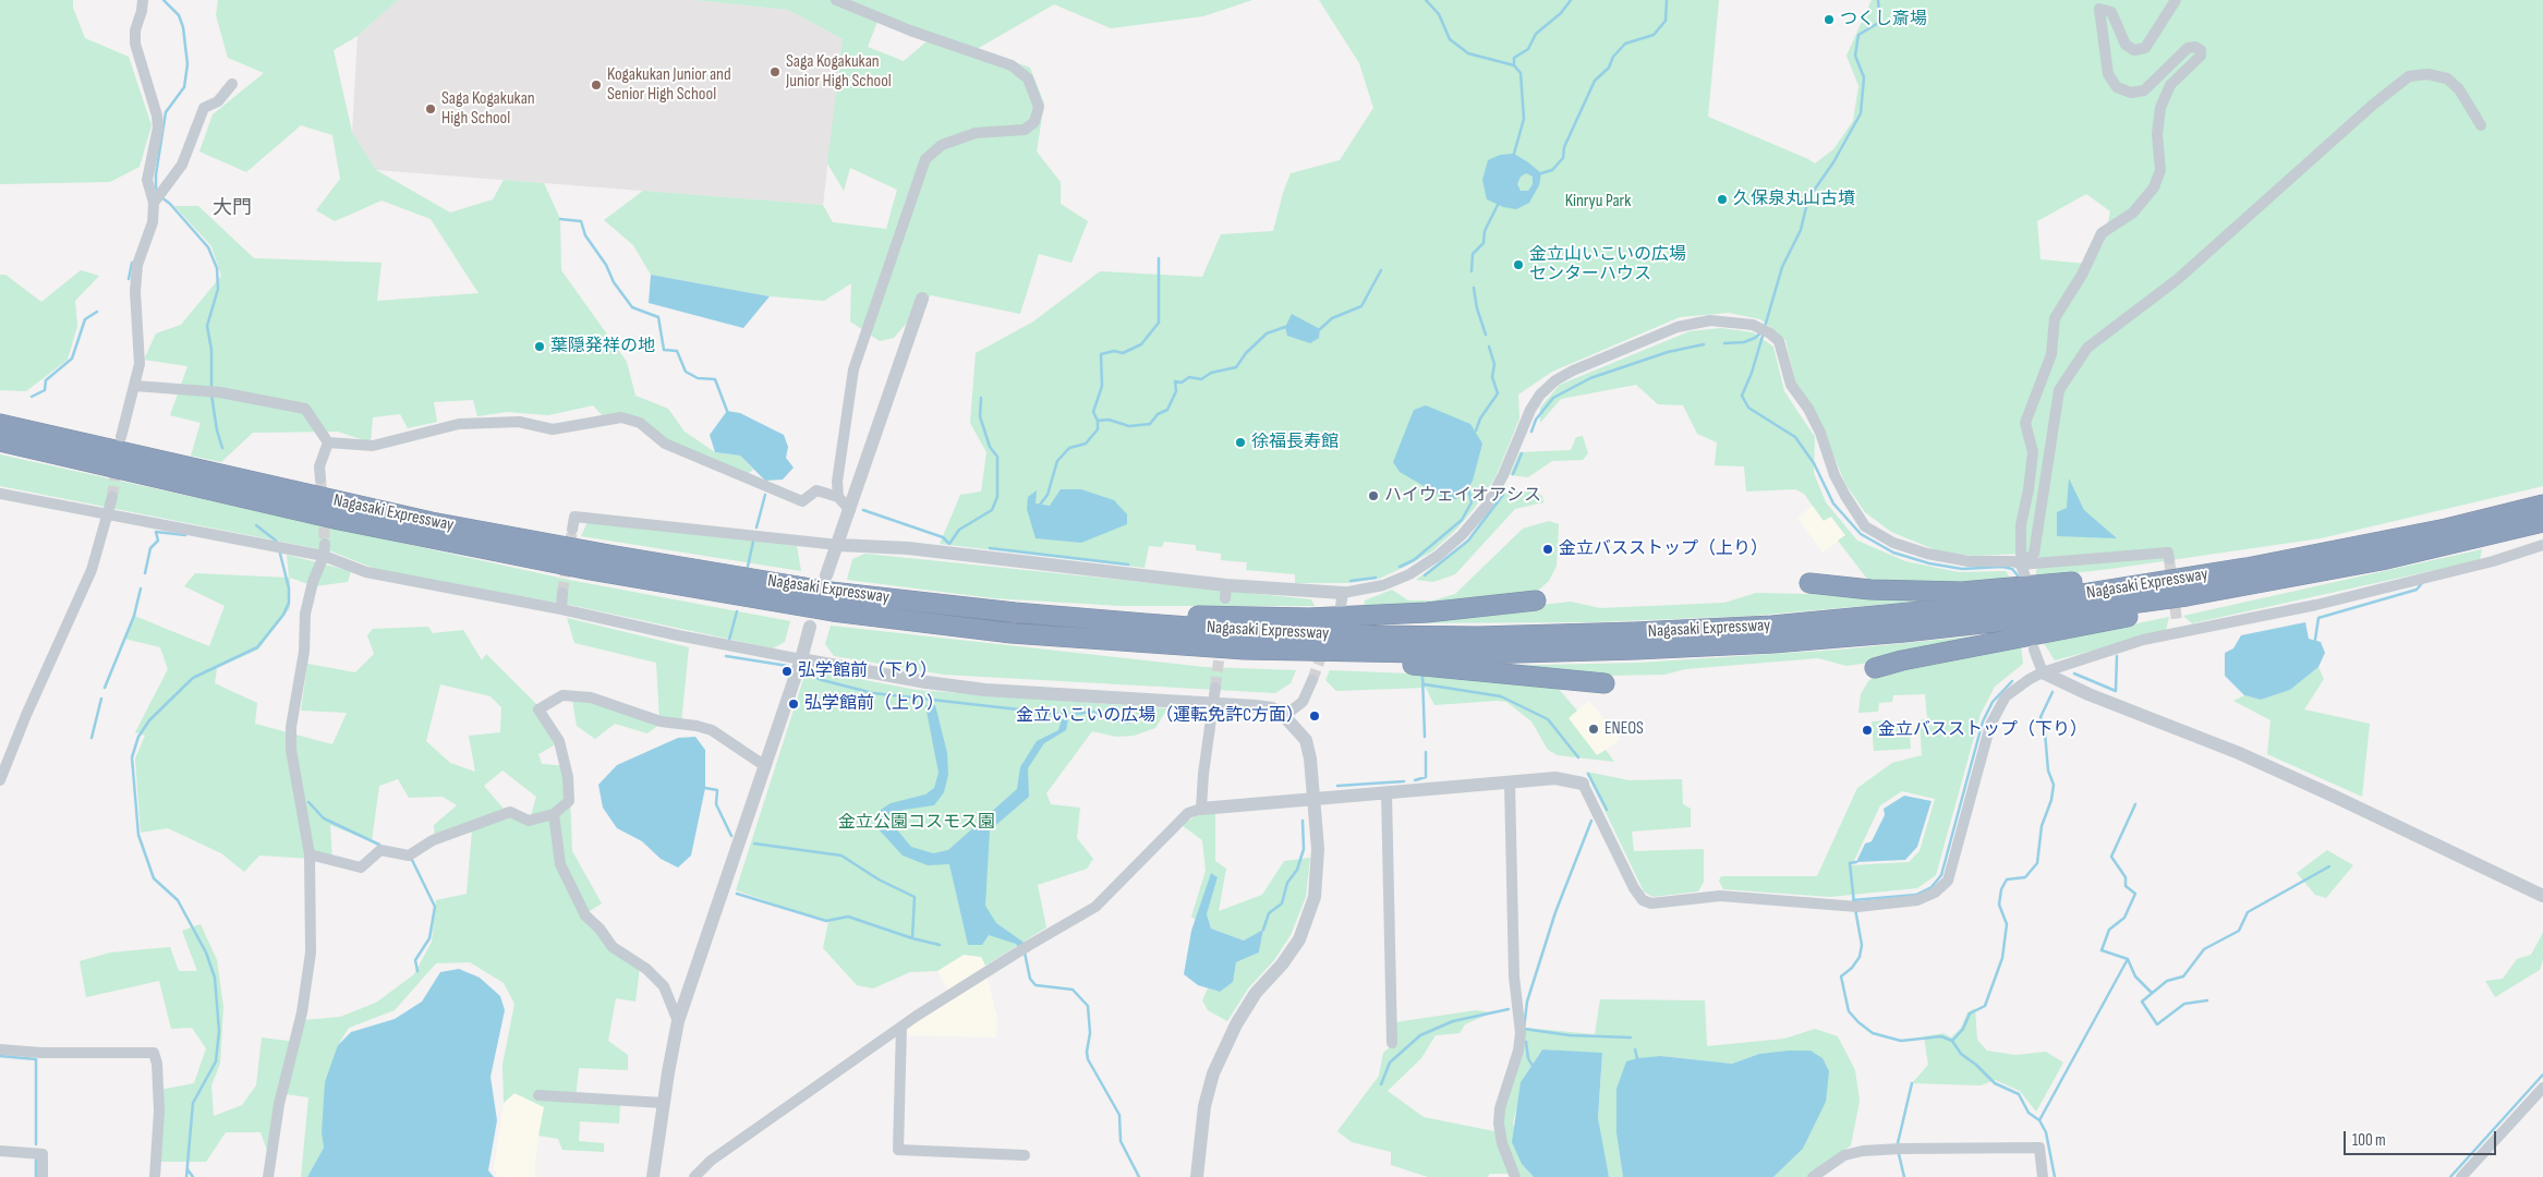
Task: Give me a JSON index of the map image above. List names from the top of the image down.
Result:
{
  "streets": {
    "highway": ["Nagasaki Expressway"]
  },
  "districts": ["大門"],
  "parks": ["Kinryu Park", "金立公園コスモス園"],
  "places": [
    "つくし斎場",
    "Saga Kogakukan Junior High School",
    "Kogakukan Junior and Senior High School",
    "Saga Kogakukan High School",
    "久保泉丸山古墳",
    "金立山いこいの広場 センターハウス",
    "葉隠発祥の地",
    "徐福長寿館",
    "ハイウェイオアシス",
    "金立バスストップ（上り）",
    "弘学館前（下り）",
    "弘学館前（上り）",
    "金立いこいの広場（運転免許C方面）",
    "ENEOS",
    "金立バスストップ（下り）"
  ],
  "scale_bar": "100 m"
}
